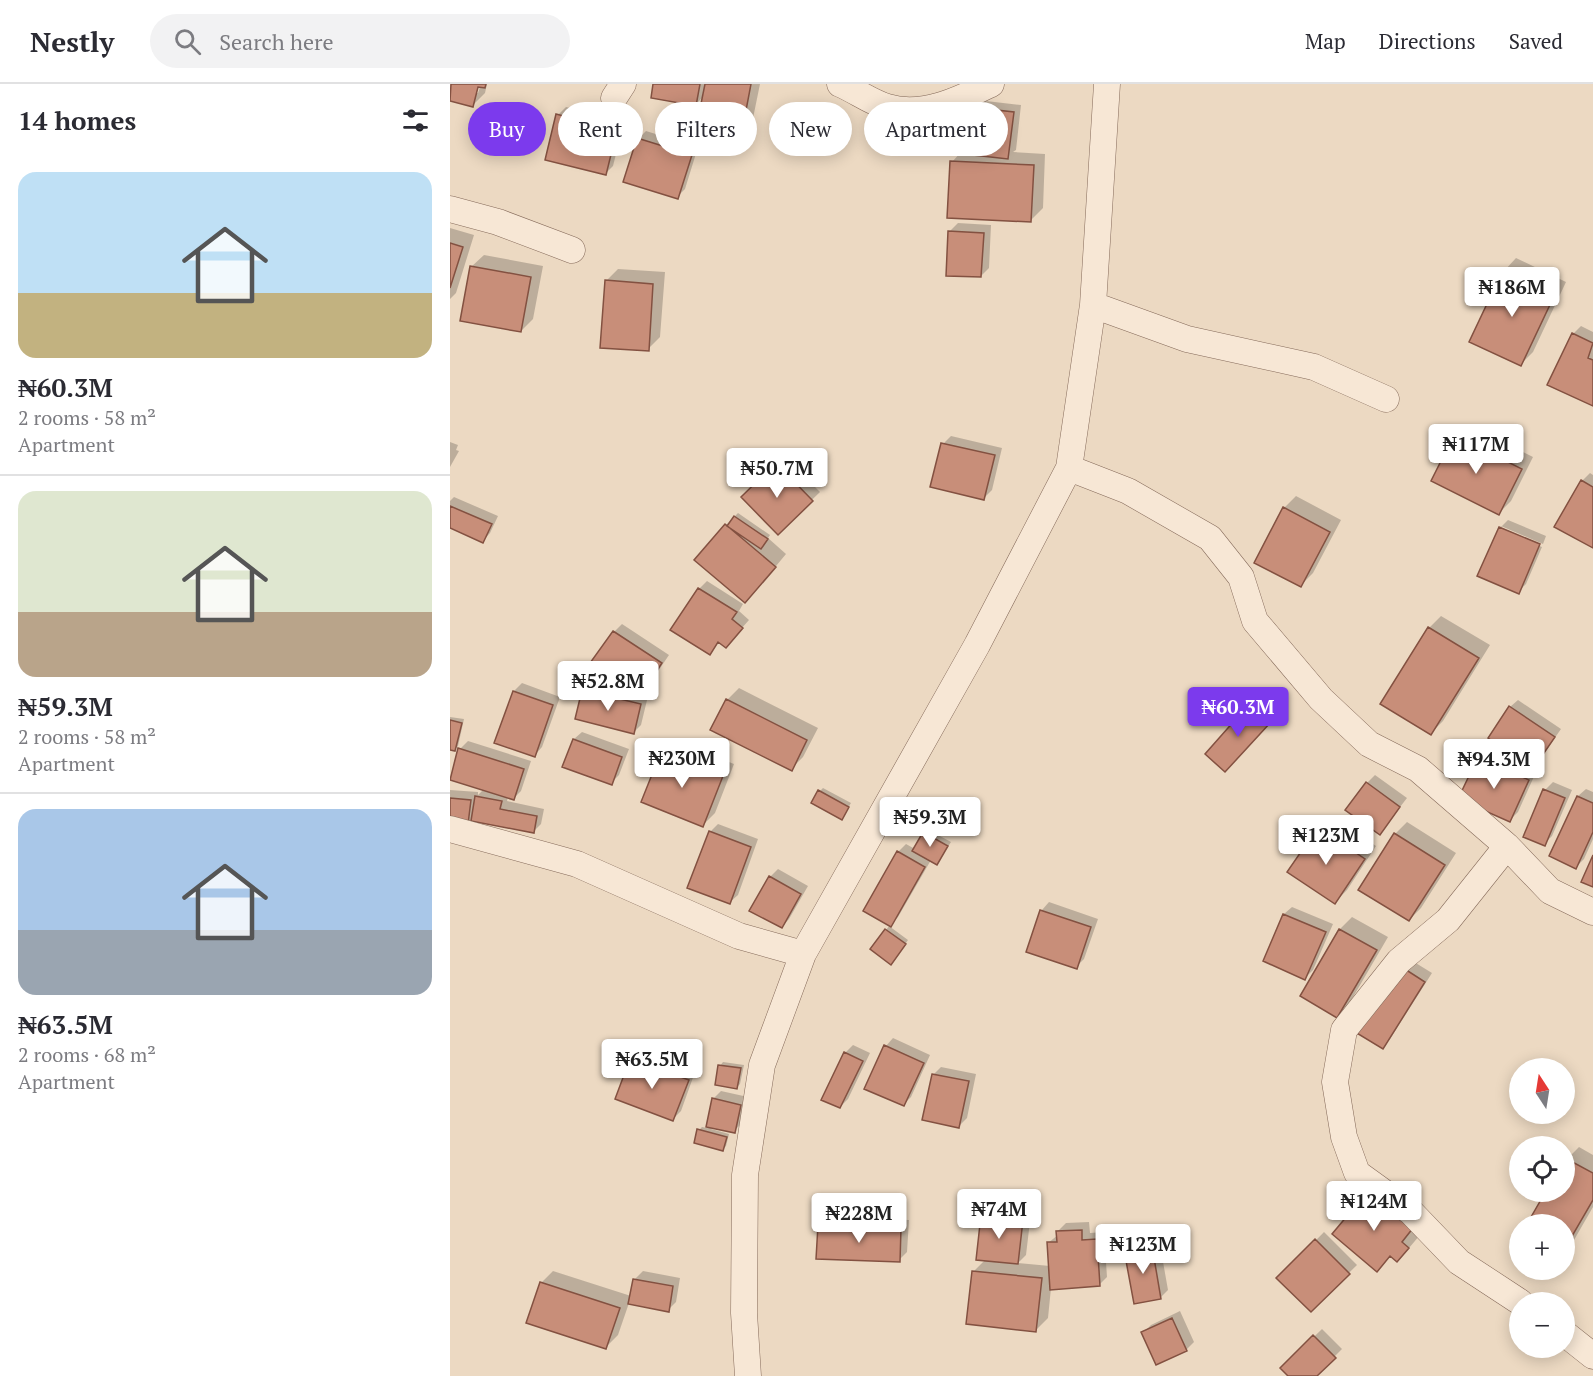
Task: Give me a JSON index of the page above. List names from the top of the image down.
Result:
{
  "north": "top",
  "page": {
    "header": "Nestly",
    "search": "Search here",
    "nav": ["Map", "Directions", "Saved"],
    "heading": "14 homes",
    "chip": [
      "Buy",
      "Rent",
      "Filters",
      "New",
      "Apartment"
    ],
    "list": [
      {
        "name": "₦60.3M",
        "note": "2 rooms · 58 m² · Apartment"
      },
      {
        "name": "₦59.3M",
        "note": "2 rooms · 58 m² · Apartment"
      },
      {
        "name": "₦63.5M",
        "note": "2 rooms · 68 m² · Apartment"
      }
    ],
    "price": [
      "₦186M",
      "₦117M",
      "₦50.7M",
      "₦52.8M",
      "₦60.3M",
      "₦230M",
      "₦94.3M",
      "₦59.3M",
      "₦123M",
      "₦63.5M",
      "₦124M",
      "₦74M",
      "₦228M",
      "₦123M"
    ],
    "map_buttons": ["+", "−"]
  }
}
